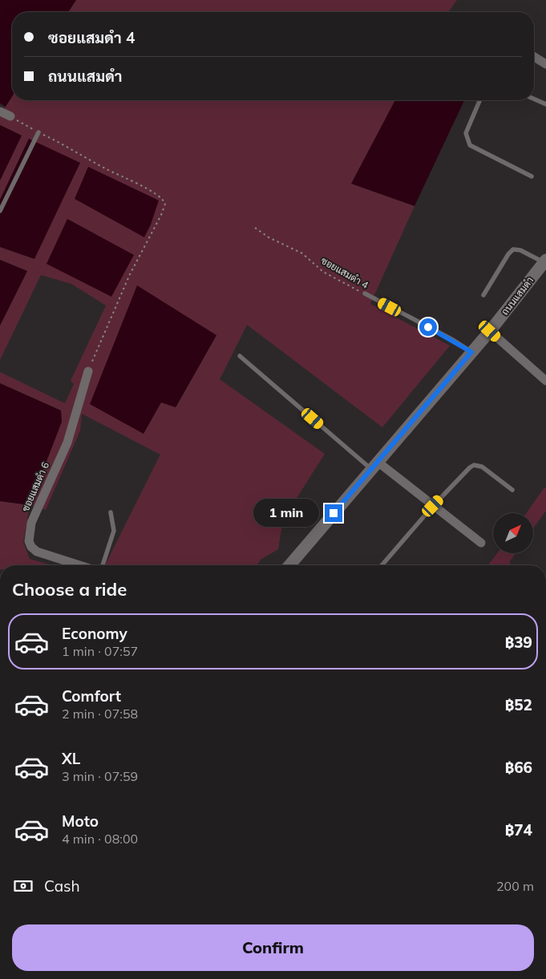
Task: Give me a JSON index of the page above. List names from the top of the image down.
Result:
{
  "streets": {
    "street": ["ถนนแสมดำ", "ซอยแสมดำ 6"],
    "lane": ["ซอยแสมดำ 4"]
  },
  "crossings": [
    ["ซอยแสมดำ 4", "ถนนแสมดำ"]
  ],
  "north": "top right",
  "page": {
    "banner": ["ซอยแสมดำ 4", "ถนนแสมดำ"],
    "bubble": "1 min",
    "heading": "Choose a ride",
    "list": [
      {
        "name": "Economy",
        "note": "1 min · 07:57",
        "value": "฿39"
      },
      {
        "name": "Comfort",
        "note": "2 min · 07:58",
        "value": "฿52"
      },
      {
        "name": "XL",
        "note": "3 min · 07:59",
        "value": "฿66"
      },
      {
        "name": "Moto",
        "note": "4 min · 08:00",
        "value": "฿74"
      }
    ],
    "pay": ["Cash", "200 m"],
    "buttons": "Confirm"
  }
}
